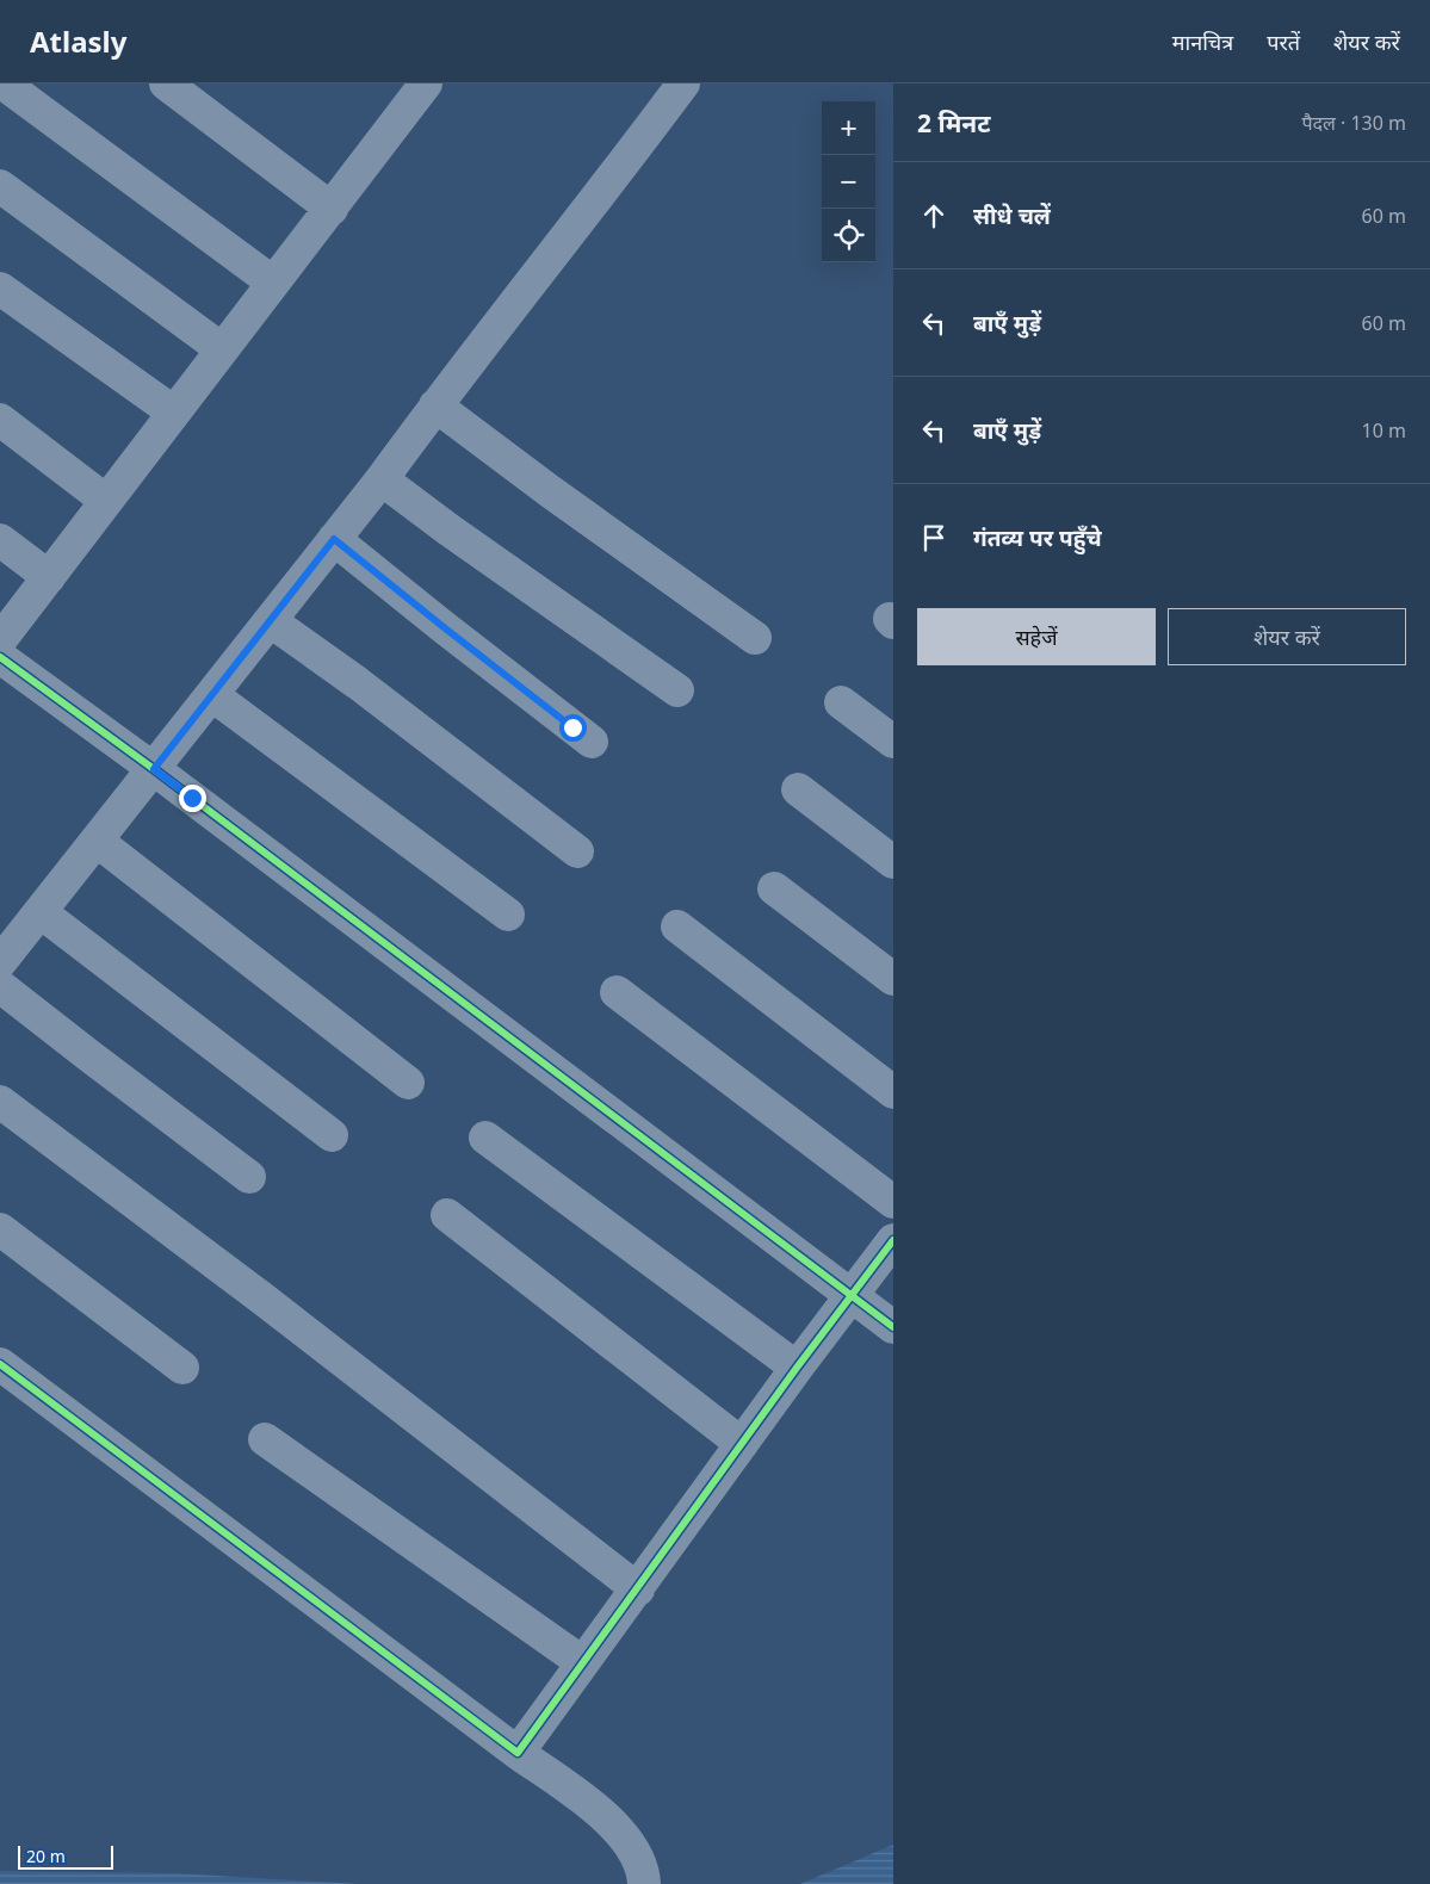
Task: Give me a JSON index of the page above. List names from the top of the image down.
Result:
{
  "scale_bar": "20 m",
  "page": {
    "header": "Atlasly",
    "nav": ["मानचित्र", "परतें", "शेयर करें"],
    "heading": ["2 मिनट", "पैदल · 130 m"],
    "map_buttons": ["+", "−"],
    "list": [
      ["सीधे चलें", "60 m"],
      ["बाएँ मुड़ें", "60 m"],
      ["बाएँ मुड़ें", "10 m"],
      "गंतव्य पर पहुँचे"
    ],
    "buttons": ["सहेजें", "शेयर करें"],
    "scale": "20 m"
  }
}
